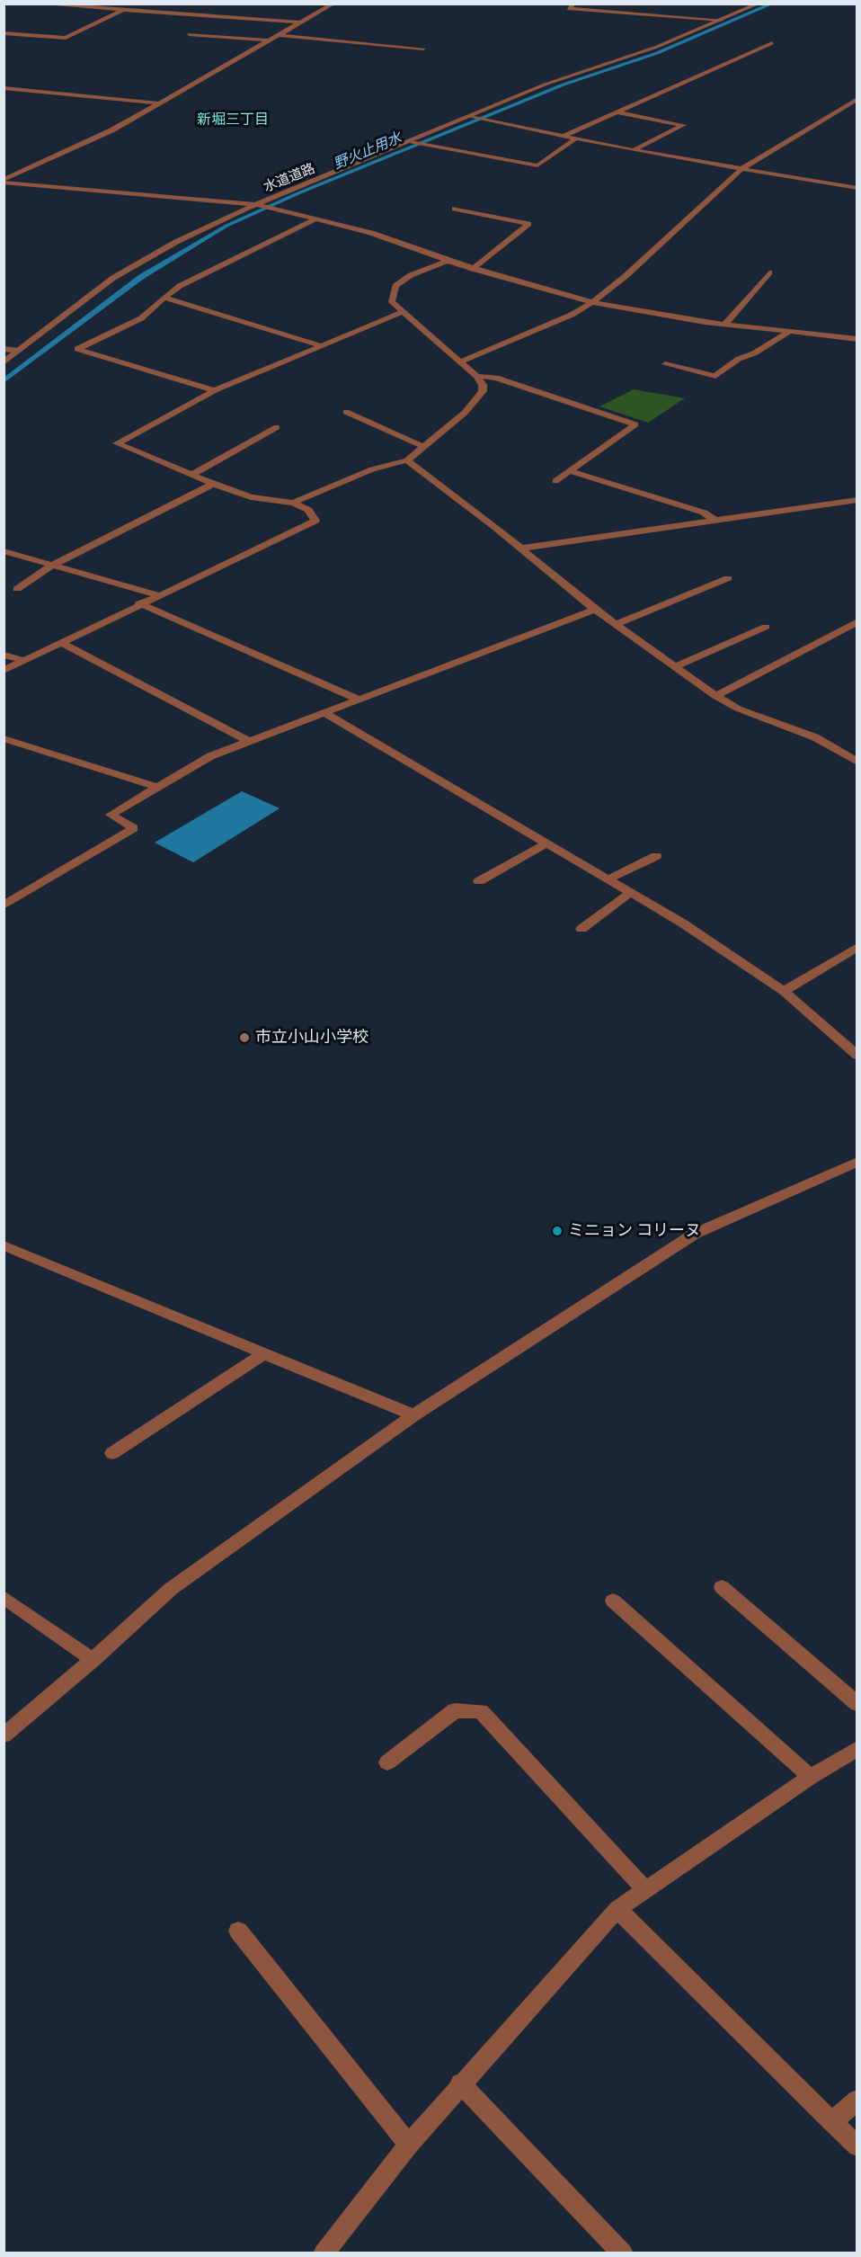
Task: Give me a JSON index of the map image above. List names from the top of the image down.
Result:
{
  "streets": {
    "street": ["水道道路"]
  },
  "districts": ["新堀三丁目"],
  "water": ["野火止用水"],
  "places": ["市立小山小学校", "ミニョン コリーヌ"]
}
